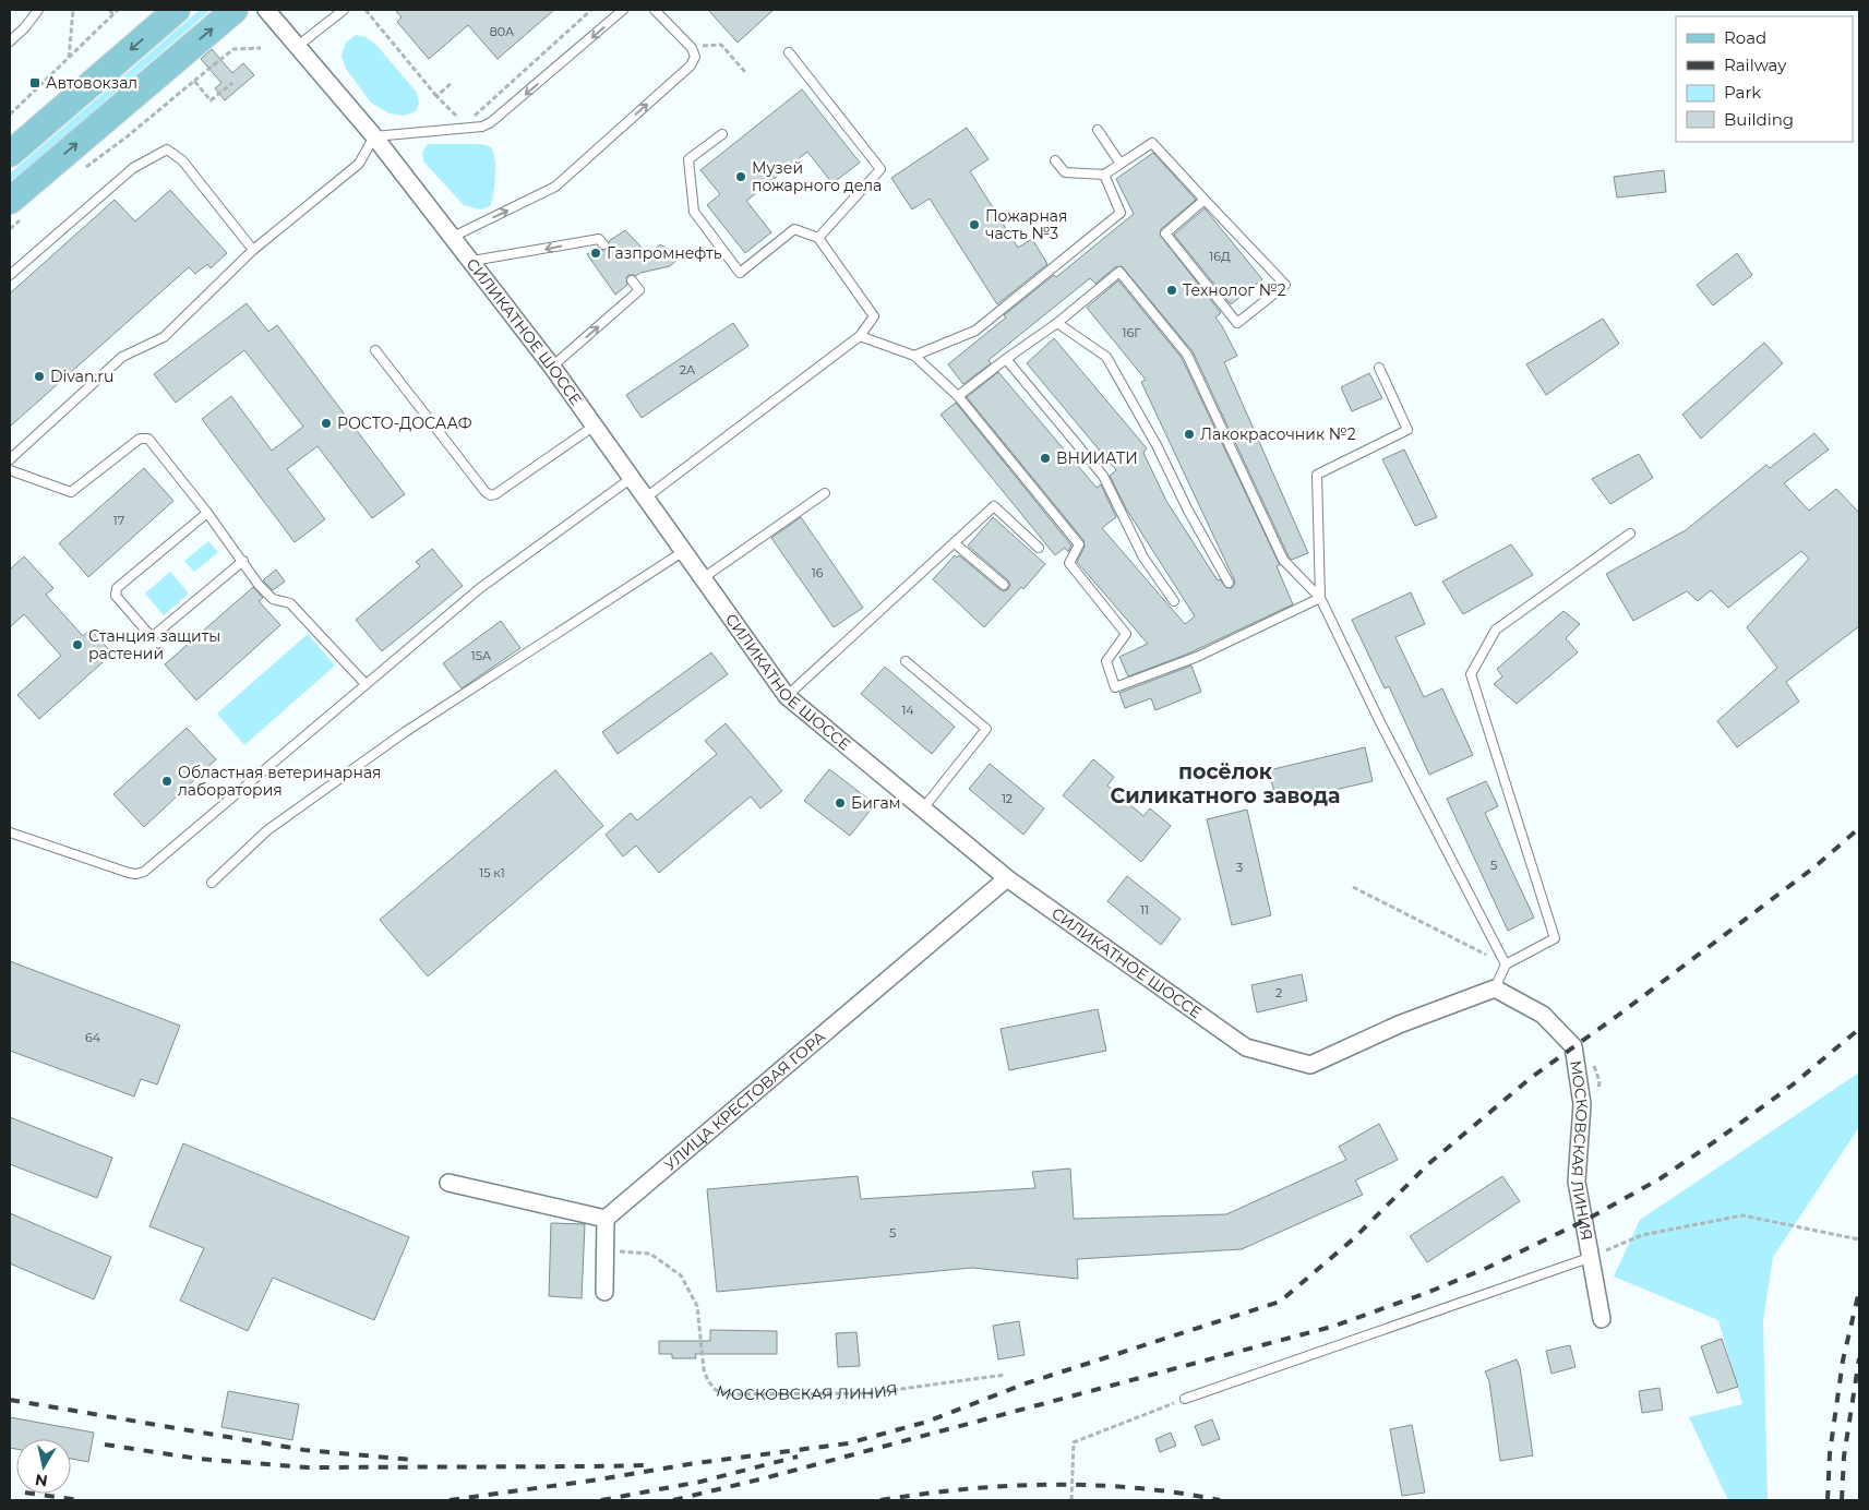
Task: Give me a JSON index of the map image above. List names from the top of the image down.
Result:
{
  "streets": {
    "street": ["СИЛИКАТНОЕ ШОССЕ", "УЛИЦА КРЕСТОВАЯ ГОРА", "МОСКОВСКАЯ ЛИНИЯ"]
  },
  "crossings": [
    ["СИЛИКАТНОЕ ШОССЕ", "УЛИЦА КРЕСТОВАЯ ГОРА"],
    ["СИЛИКАТНОЕ ШОССЕ", "МОСКОВСКАЯ ЛИНИЯ"]
  ],
  "districts": ["посёлок Силикатного завода"],
  "places": {
    "transit": ["Автовокзал"],
    "other": [
      "Музей пожарного дела",
      "Пожарная часть №3",
      "Газпромнефть",
      "Технолог №2",
      "Divan.ru",
      "РОСТО-ДОСААФ",
      "Лакокрасочник №2",
      "ВНИИАТИ",
      "Станция защиты растений",
      "Областная ветеринарная лаборатория",
      "Бигам"
    ]
  },
  "house_numbers": [
    "80А",
    "16Д",
    "16Г",
    "2А",
    "17",
    "16",
    "15А",
    "14",
    "12",
    "5",
    "3",
    "15 к1",
    "11",
    "2",
    "64",
    "5"
  ],
  "legend": [
    "Road",
    "Railway",
    "Park",
    "Building"
  ],
  "north": "bottom"
}
